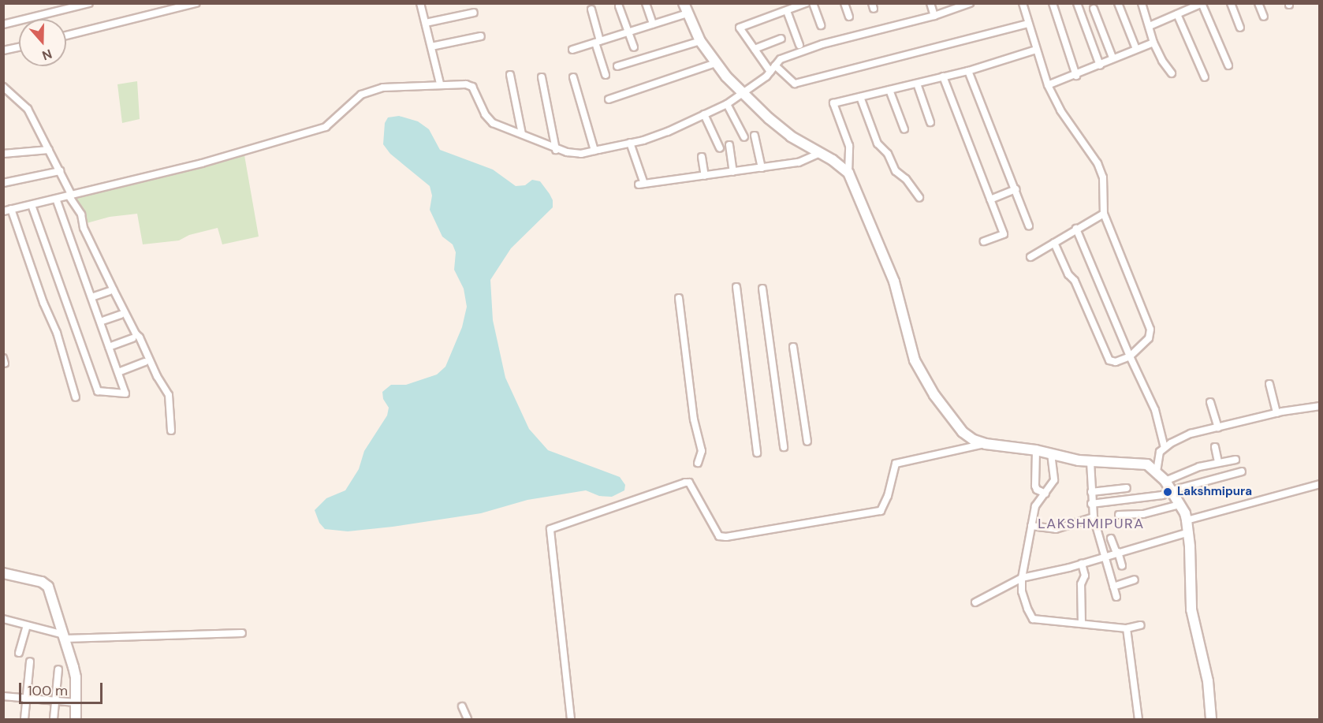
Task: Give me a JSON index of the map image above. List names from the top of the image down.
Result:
{
  "districts": ["LAKSHMIPURA"],
  "places": ["Lakshmipura"],
  "scale_bar": "100 m",
  "north": "bottom"
}
